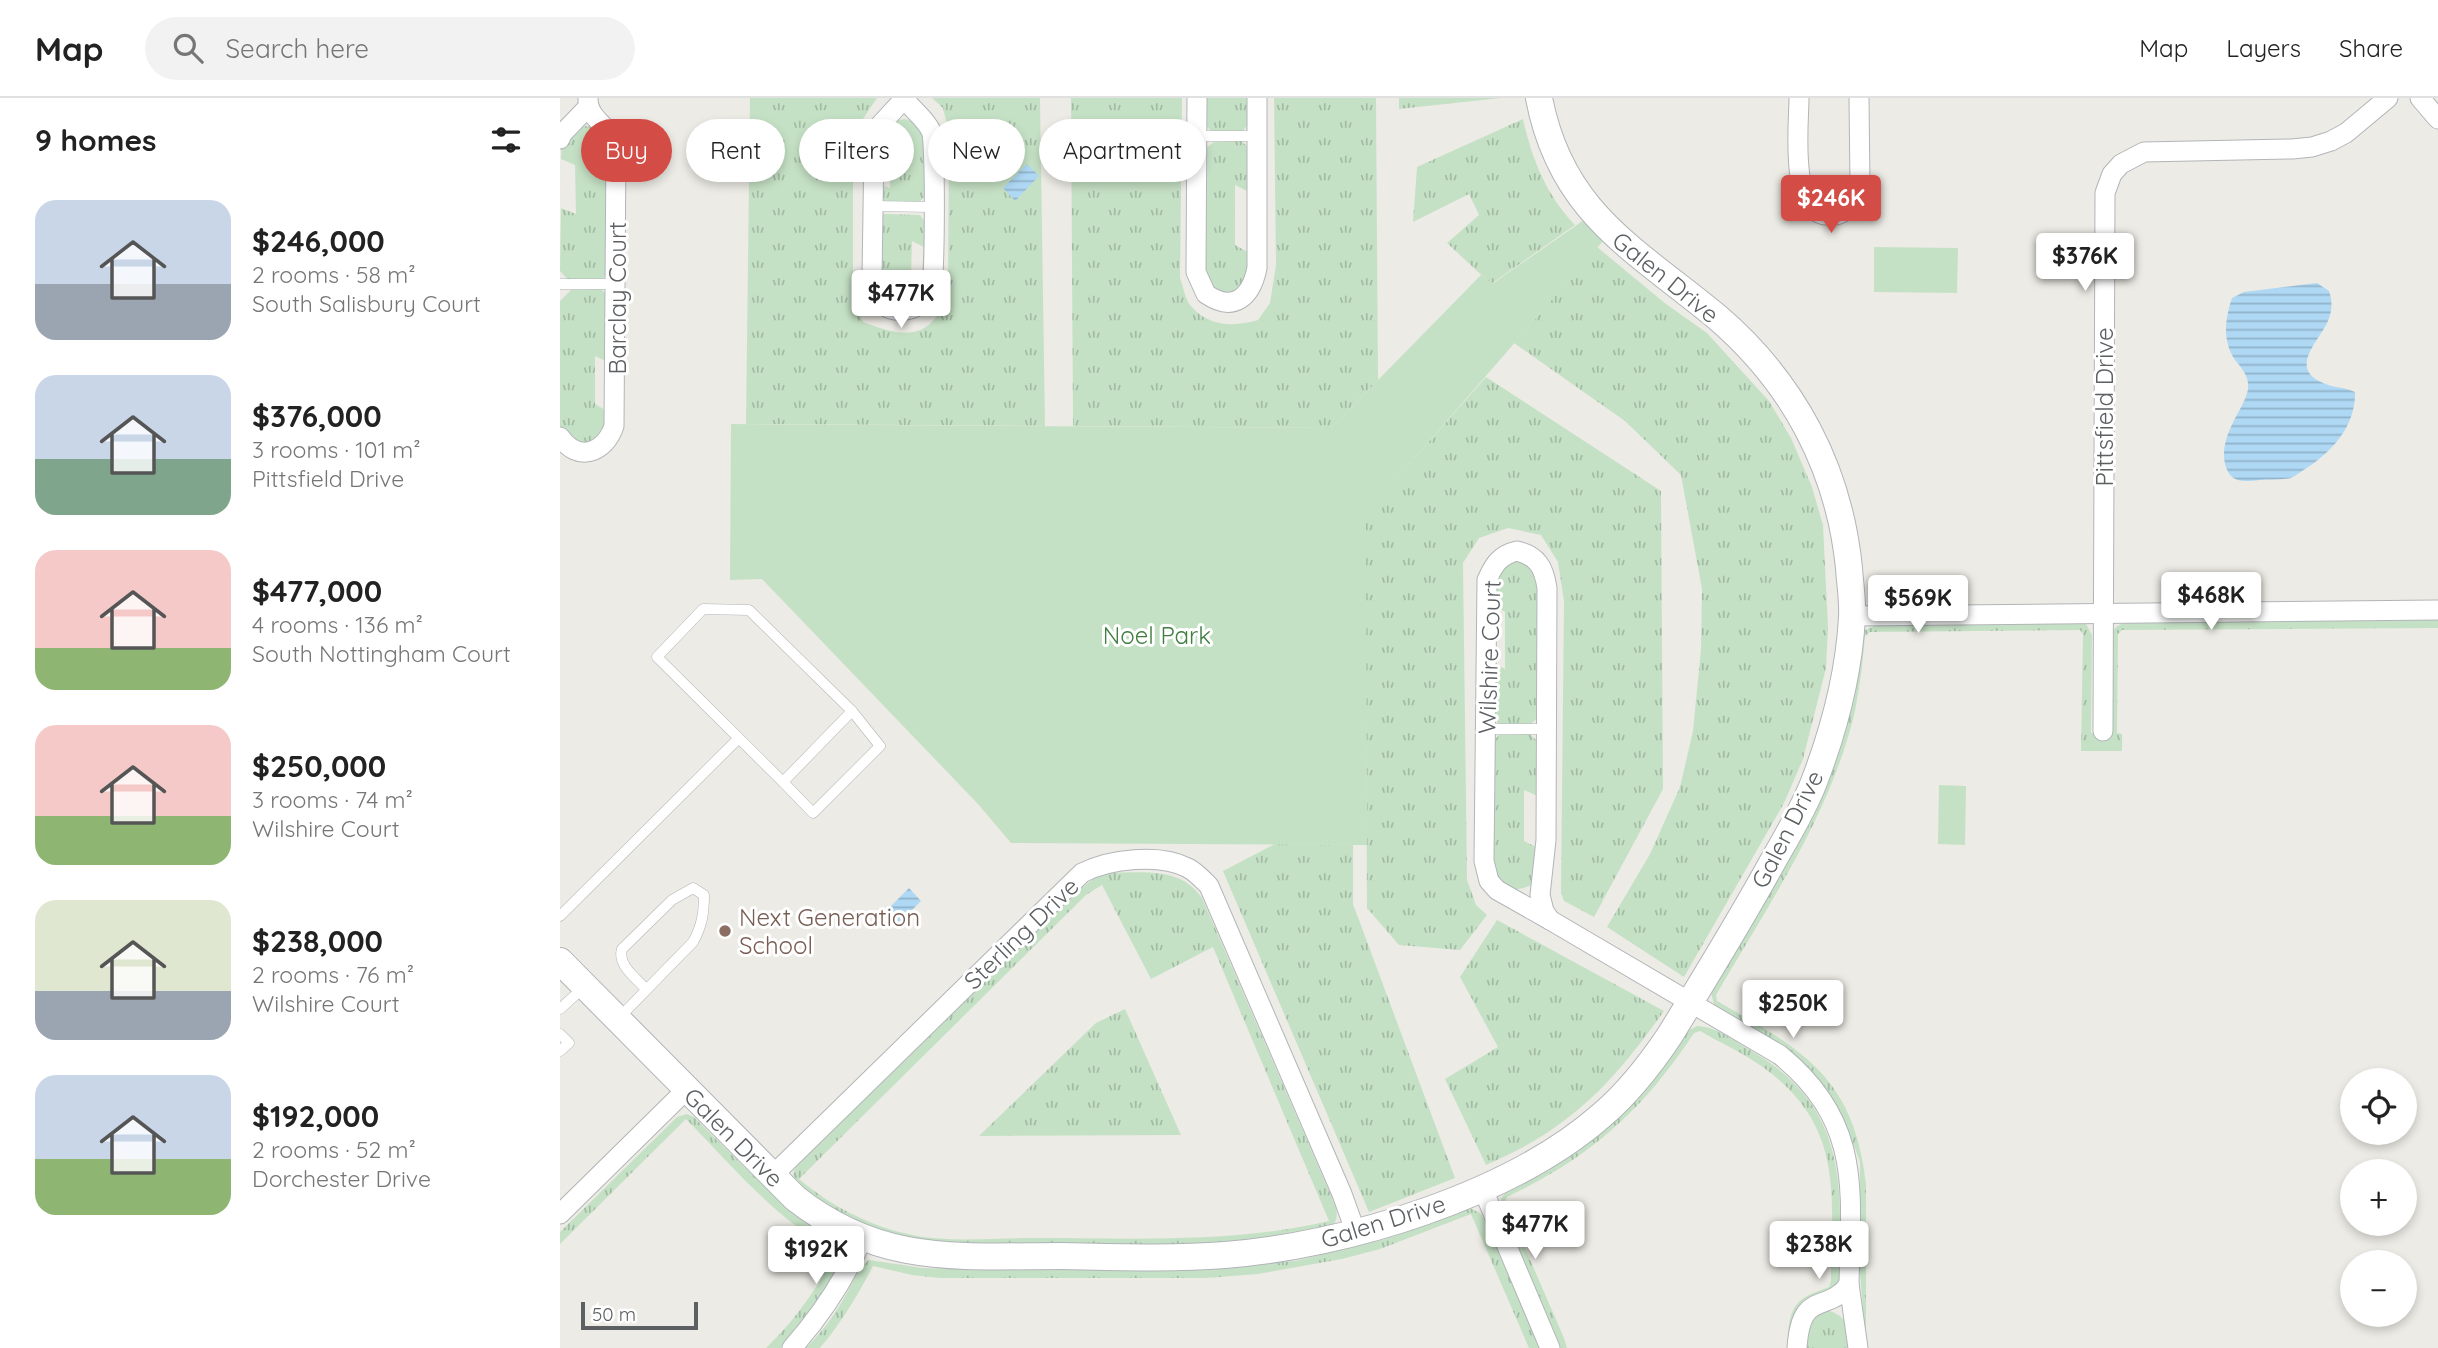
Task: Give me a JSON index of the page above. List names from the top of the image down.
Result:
{
  "streets": {
    "street": [
      "Galen Drive",
      "Barclay Court",
      "Pittsfield Drive",
      "Wilshire Court",
      "Sterling Drive"
    ]
  },
  "crossings": [
    ["Galen Drive", "Wilshire Court"],
    ["Galen Drive", "Sterling Drive"]
  ],
  "parks": ["Noel Park"],
  "places": ["Next Generation School"],
  "scale_bar": "50 m",
  "page": {
    "header": "Map",
    "search": "Search here",
    "nav": ["Map", "Layers", "Share"],
    "heading": "9 homes",
    "chip": [
      "Buy",
      "Rent",
      "Filters",
      "New",
      "Apartment"
    ],
    "price": [
      "$246K",
      "$376K",
      "$477K",
      "$468K",
      "$569K",
      "$250K",
      "$477K",
      "$238K",
      "$192K"
    ],
    "list": [
      {
        "name": "$246,000",
        "note": "2 rooms · 58 m² · South Salisbury Court"
      },
      {
        "name": "$376,000",
        "note": "3 rooms · 101 m² · Pittsfield Drive"
      },
      {
        "name": "$477,000",
        "note": "4 rooms · 136 m² · South Nottingham Court"
      },
      {
        "name": "$250,000",
        "note": "3 rooms · 74 m² · Wilshire Court"
      },
      {
        "name": "$238,000",
        "note": "2 rooms · 76 m² · Wilshire Court"
      },
      {
        "name": "$192,000",
        "note": "2 rooms · 52 m² · Dorchester Drive"
      }
    ],
    "map_buttons": ["+", "−"],
    "scale": "50 m"
  }
}
